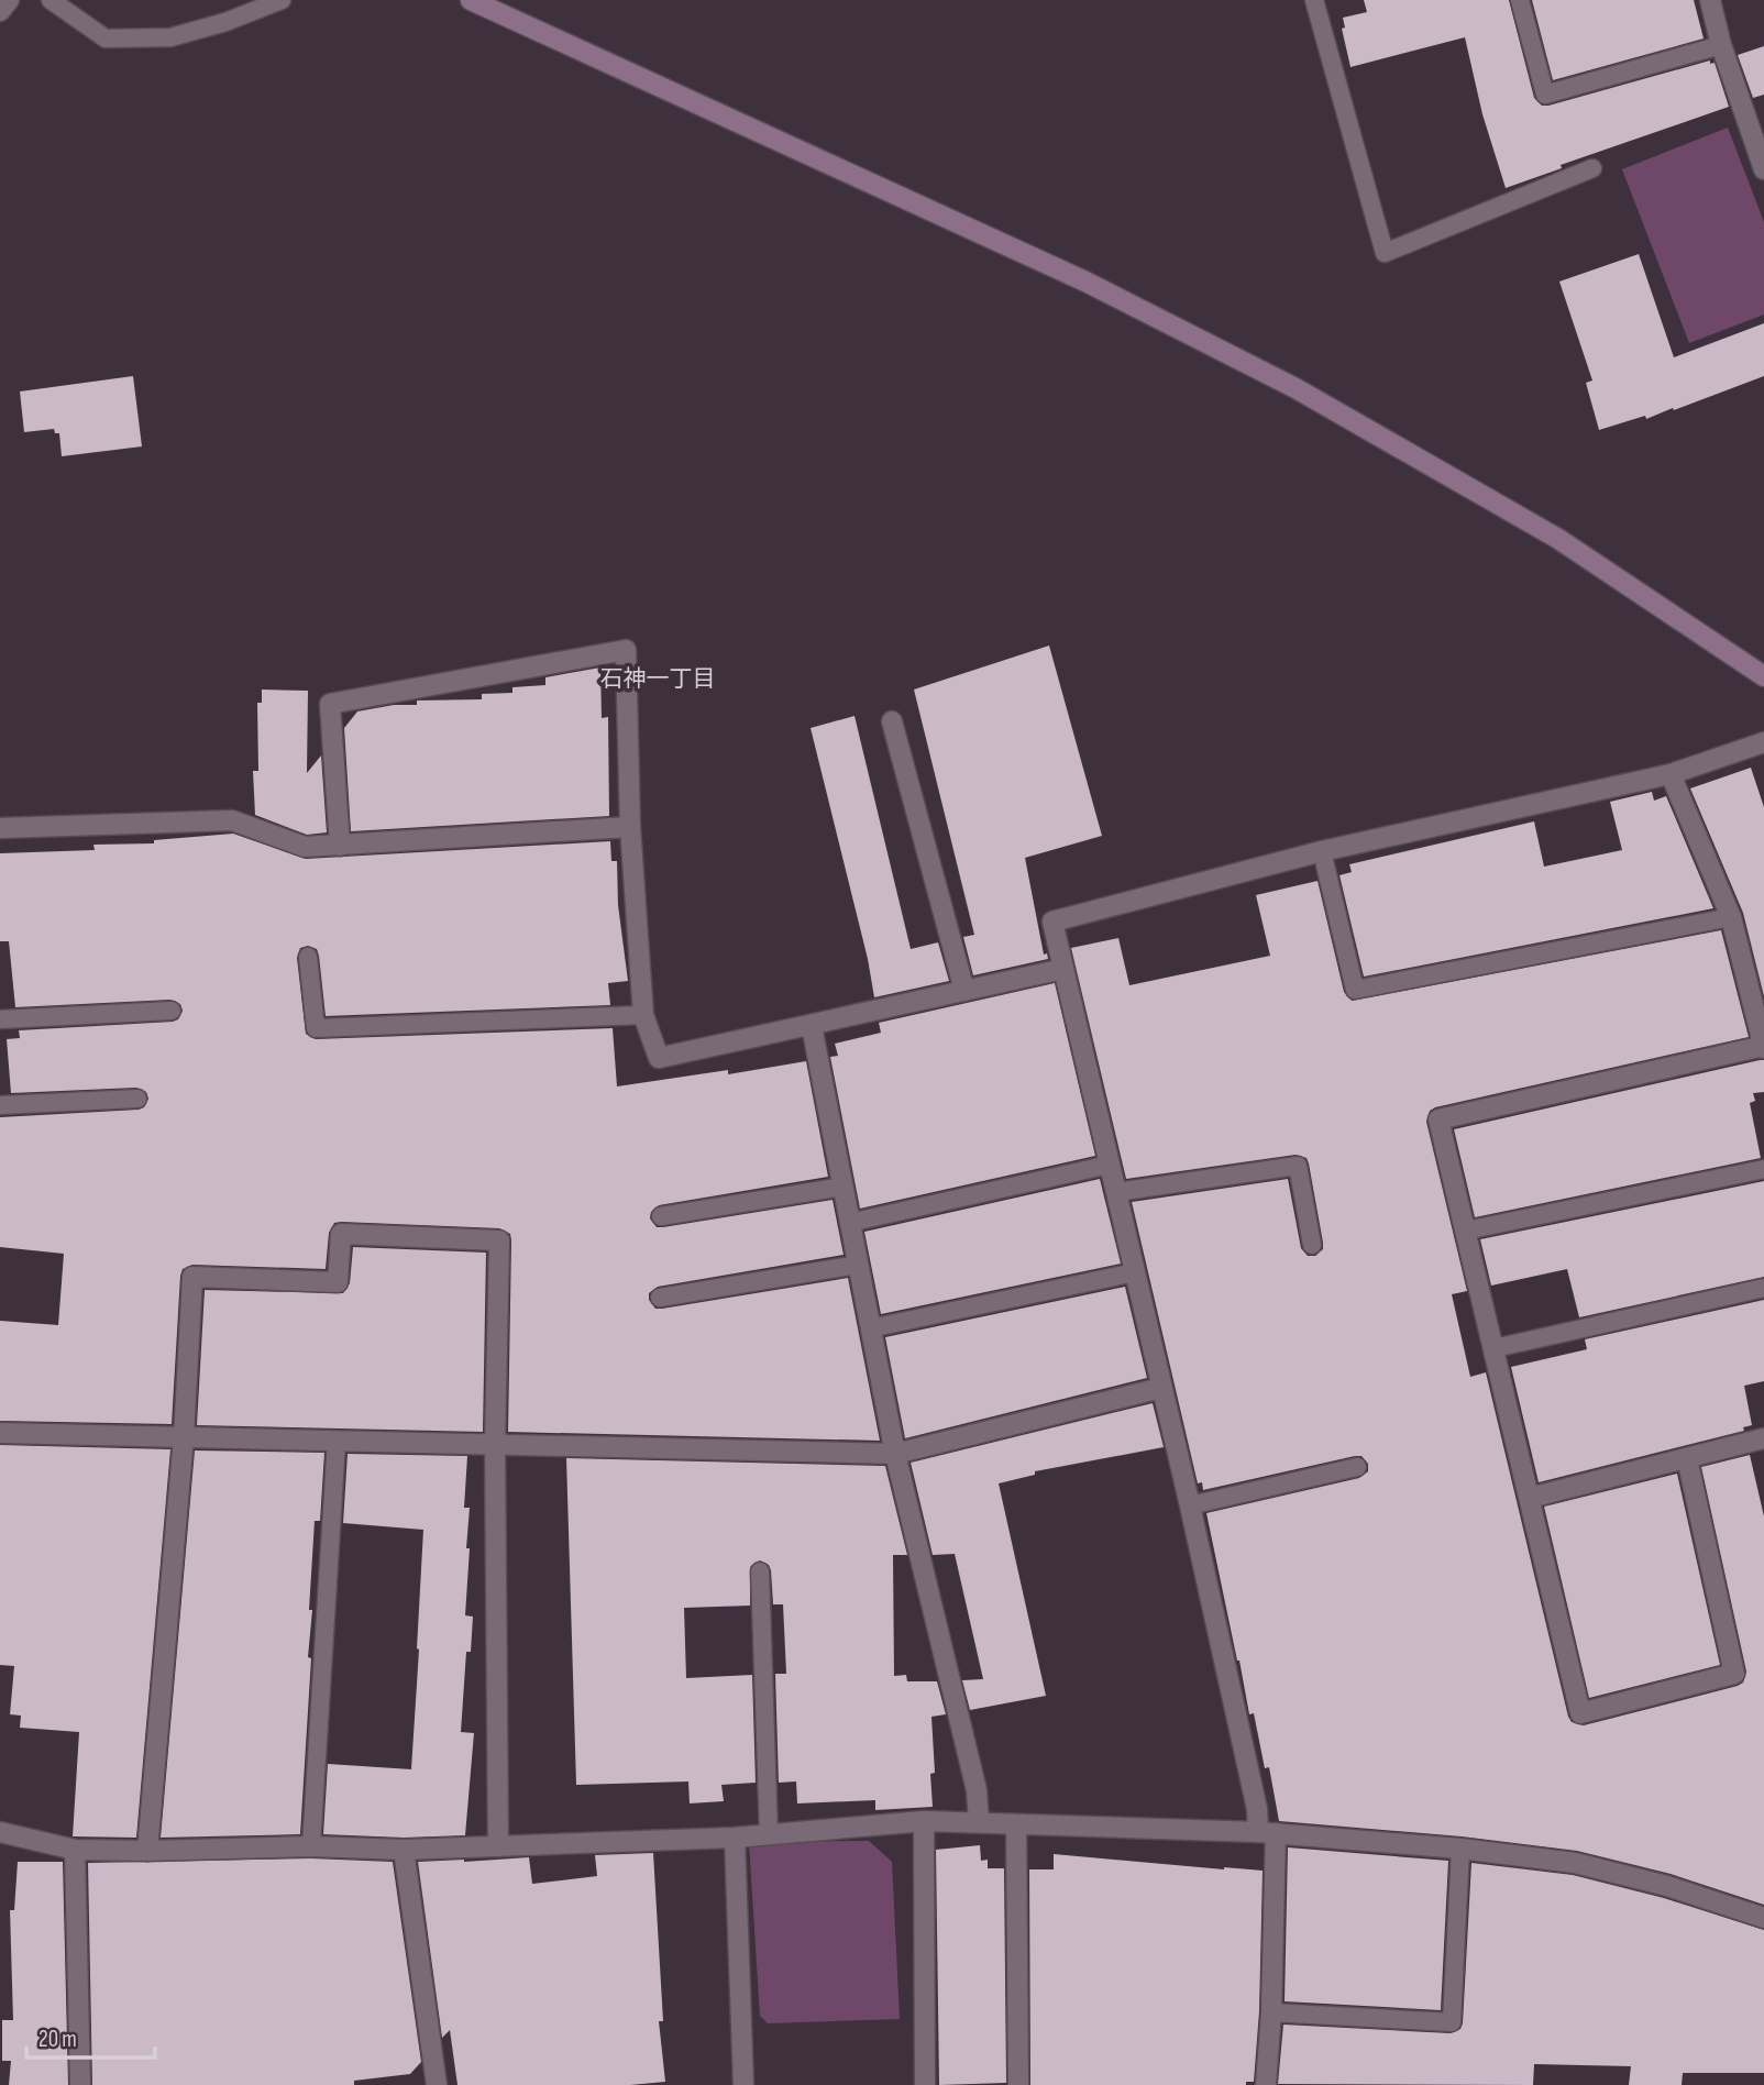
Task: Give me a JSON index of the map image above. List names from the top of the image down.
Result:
{
  "districts": ["石神一丁目"],
  "scale_bar": "20 m"
}
